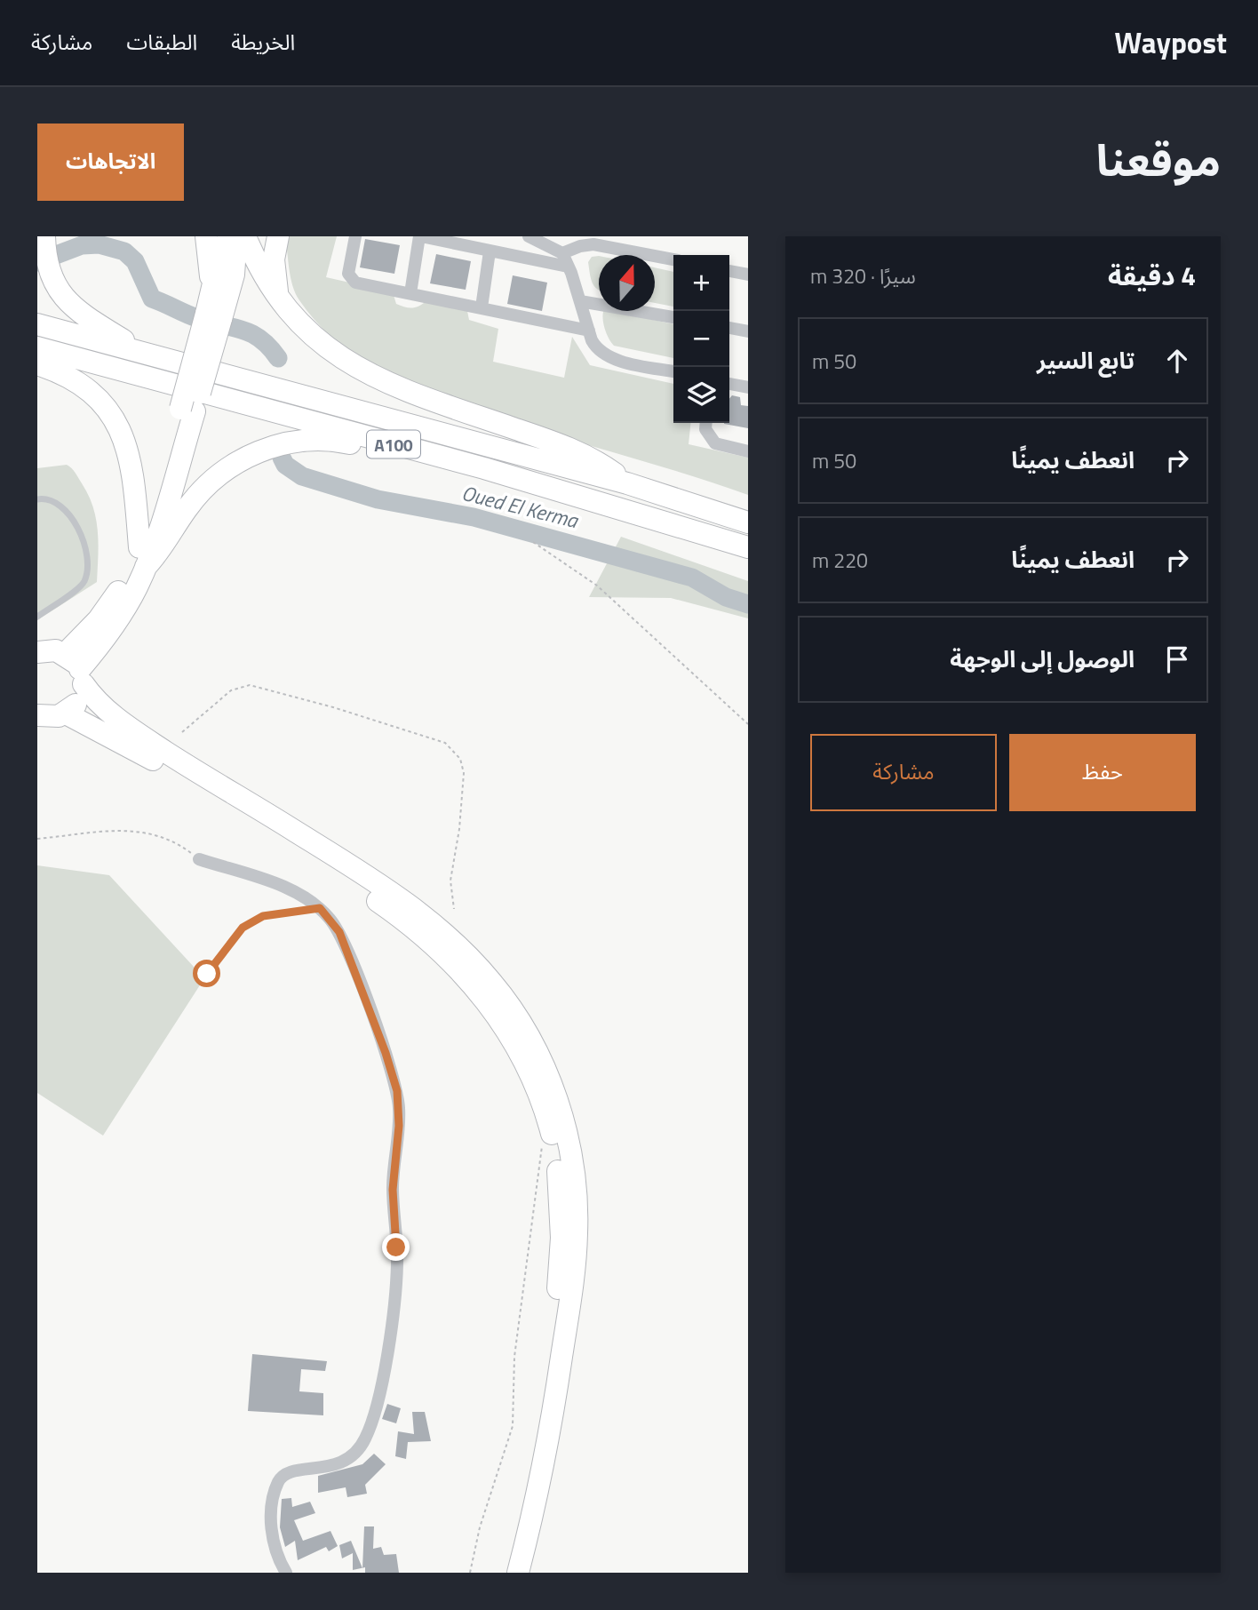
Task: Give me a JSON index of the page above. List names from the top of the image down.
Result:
{
  "streets": {
    "highway": ["A100"]
  },
  "water": ["Oued El Kerma"],
  "north": "top",
  "page": {
    "header": "Waypost",
    "nav": ["الخريطة", "الطبقات", "مشاركة"],
    "title": "موقعنا",
    "buttons": [
      "الاتجاهات",
      ["حفظ", "مشاركة"]
    ],
    "heading": ["4 دقيقة", "سيرًا · 320 m"],
    "map_buttons": ["+", "−"],
    "list": [
      ["تابع السير", "50 m"],
      ["انعطف يمينًا", "50 m"],
      ["انعطف يمينًا", "220 m"],
      "الوصول إلى الوجهة"
    ]
  }
}
